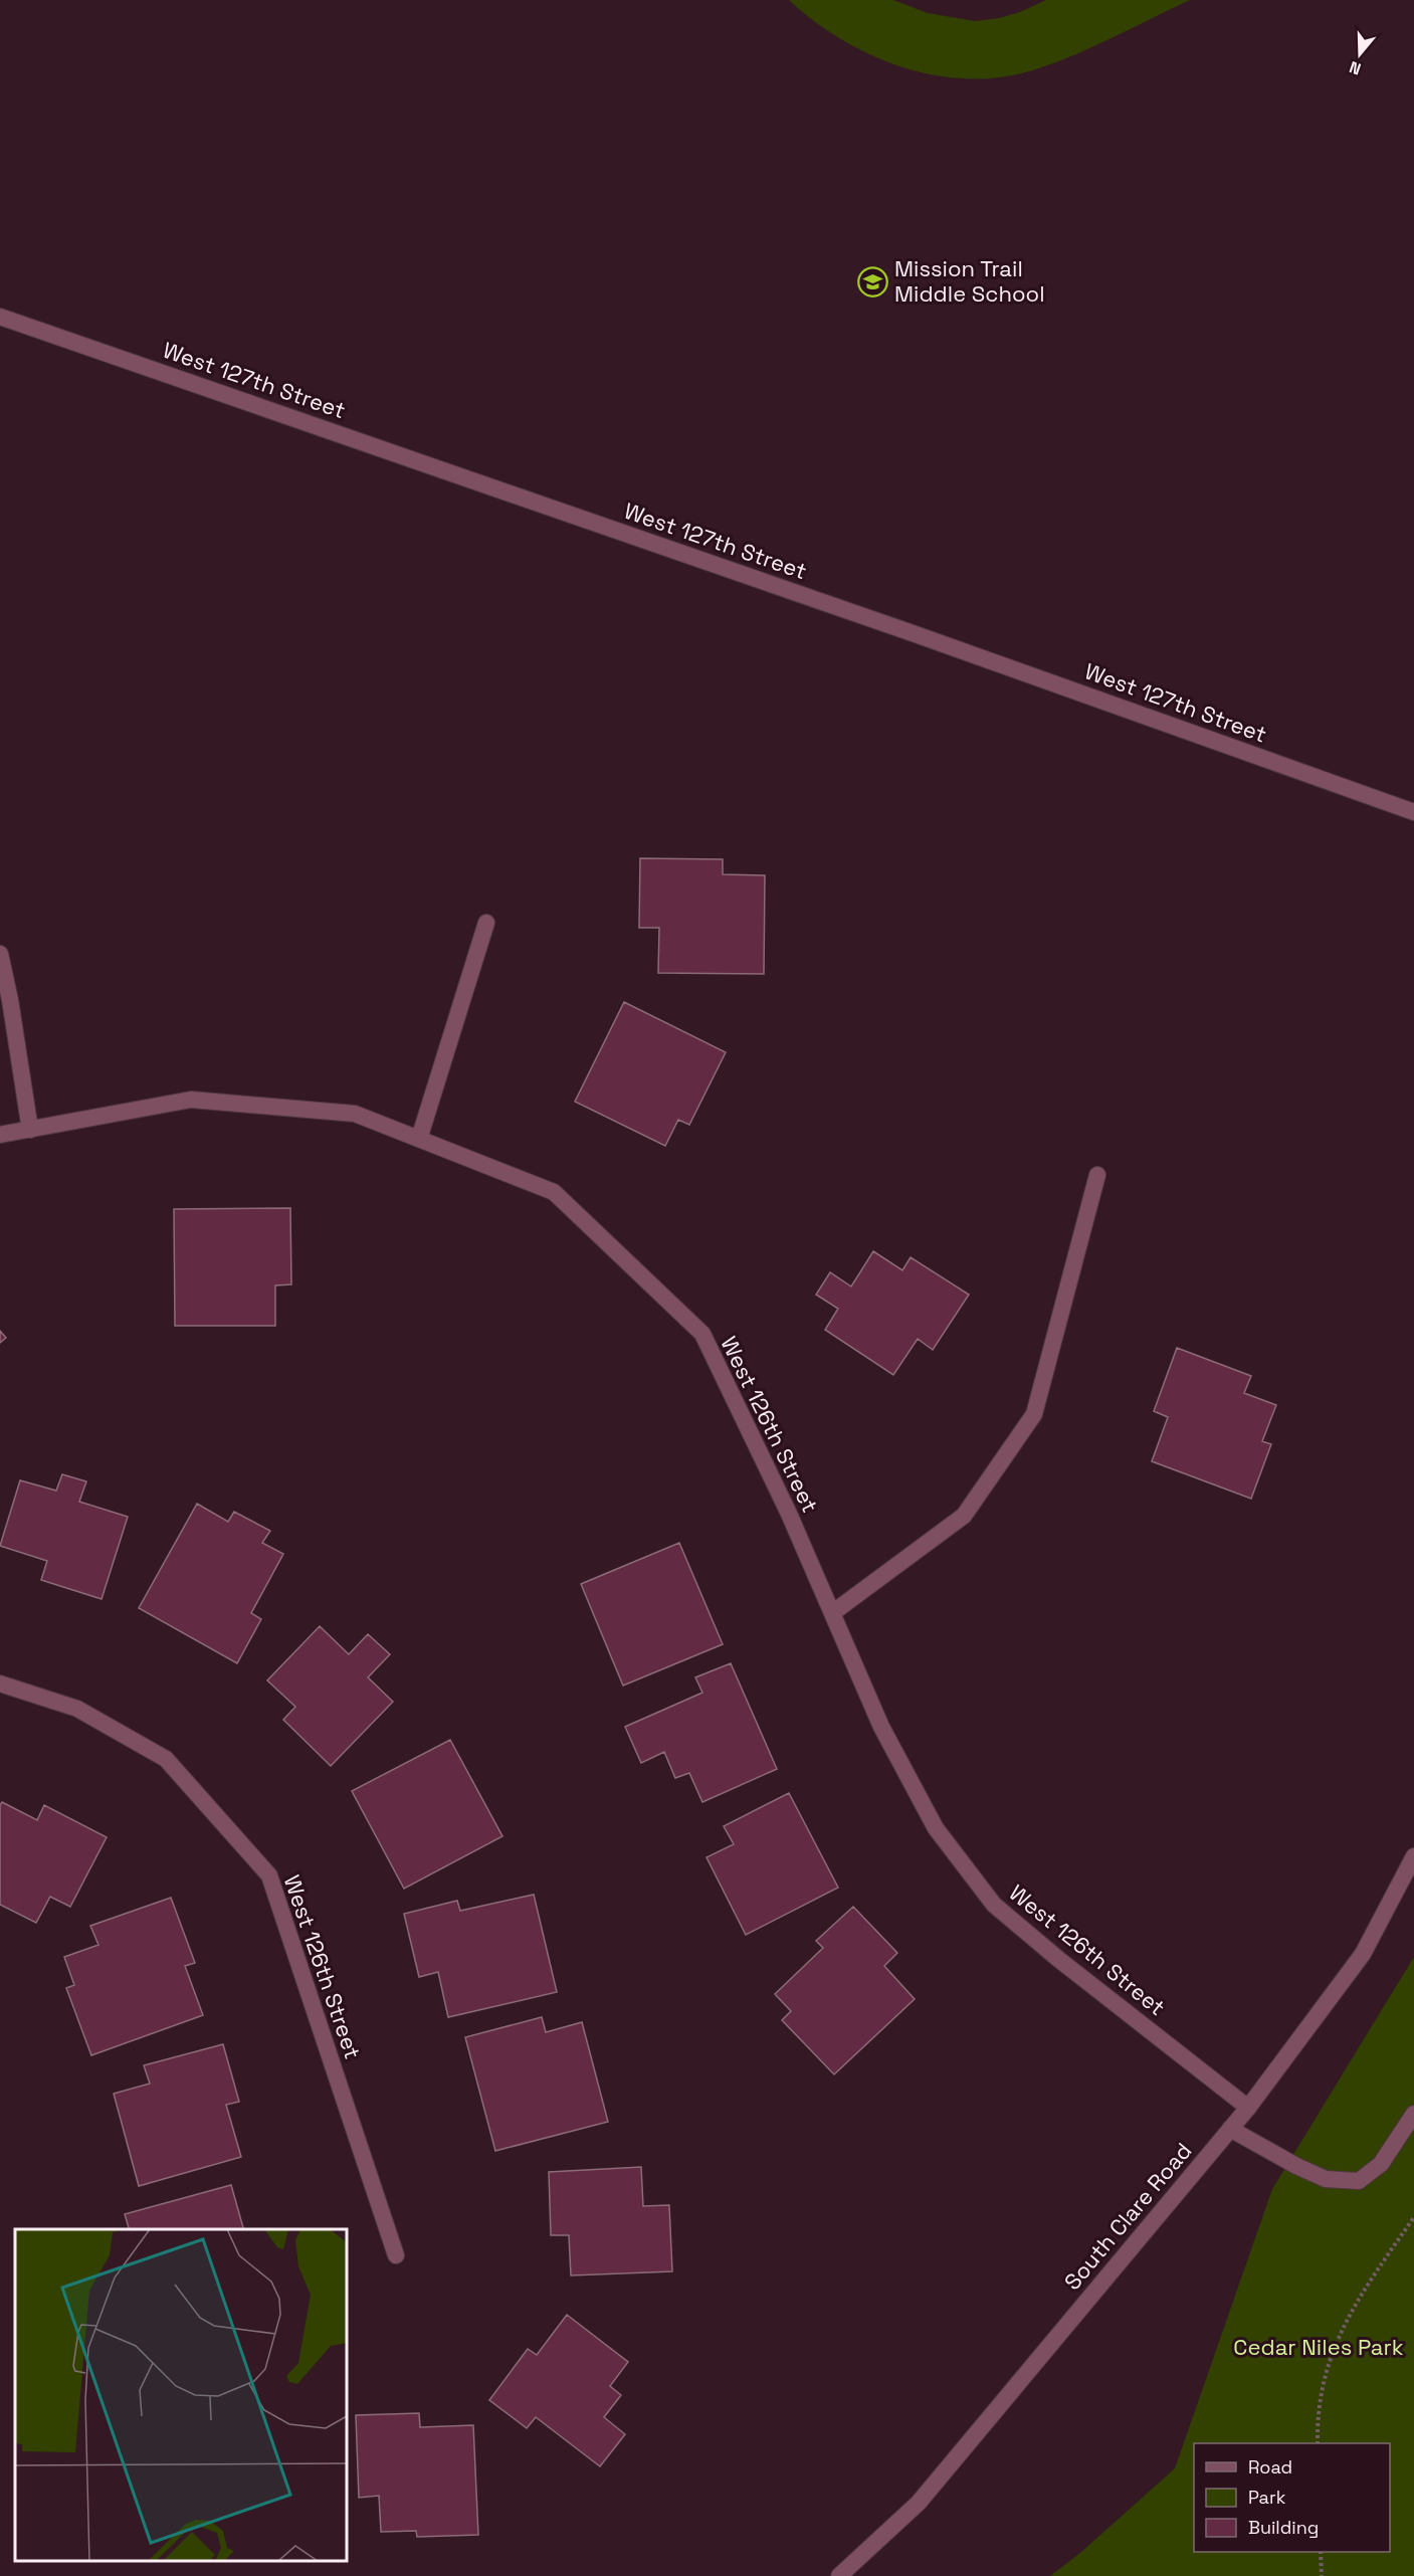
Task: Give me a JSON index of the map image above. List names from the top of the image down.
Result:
{
  "streets": {
    "street": ["West 127th Street", "West 126th Street", "South Clare Road"]
  },
  "crossings": [
    ["West 126th Street", "South Clare Road"]
  ],
  "parks": ["Cedar Niles Park"],
  "places": {
    "school or university": ["Mission Trail Middle School"]
  },
  "legend": ["Road", "Park", "Building"],
  "north": "bottom"
}
